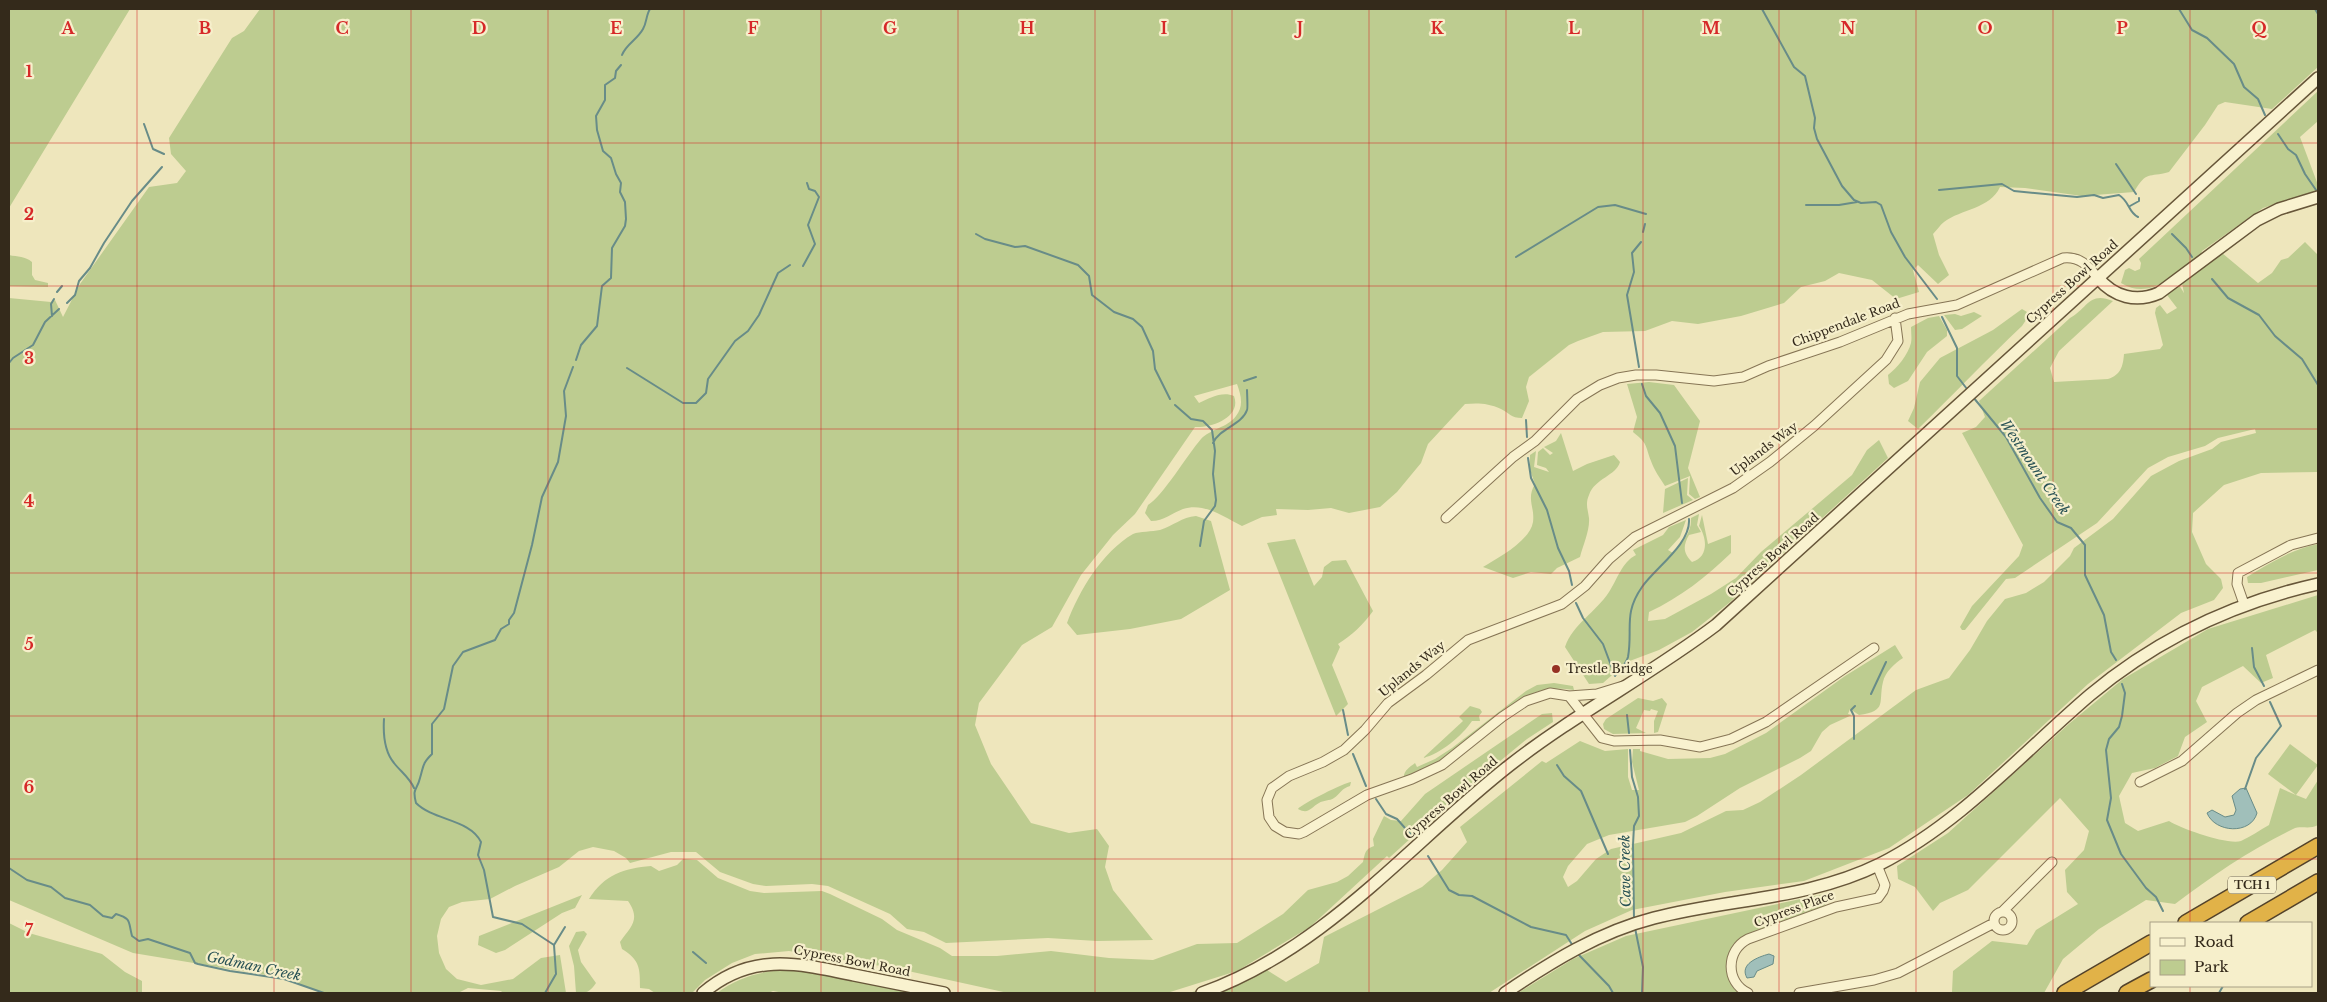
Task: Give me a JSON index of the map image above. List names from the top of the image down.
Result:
{
  "streets": {
    "highway": ["TCH 1"],
    "street": [
      "Cypress Bowl Road",
      "Chippendale Road",
      "Uplands Way",
      "Cypress Place"
    ]
  },
  "crossings": [
    ["Cypress Bowl Road", "Chippendale Road"],
    ["Chippendale Road", "Uplands Way"]
  ],
  "water": ["Westmount Creek", "Cave Creek", "Godman Creek"],
  "places": ["Trestle Bridge"],
  "legend": ["Road", "Park"],
  "grid": {
    "columns": [
      "A",
      "B",
      "C",
      "D",
      "E",
      "F",
      "G",
      "H",
      "I",
      "J",
      "K",
      "L",
      "M",
      "N",
      "O",
      "P",
      "Q"
    ],
    "rows": [
      "1",
      "2",
      "3",
      "4",
      "5",
      "6",
      "7"
    ]
  }
}
